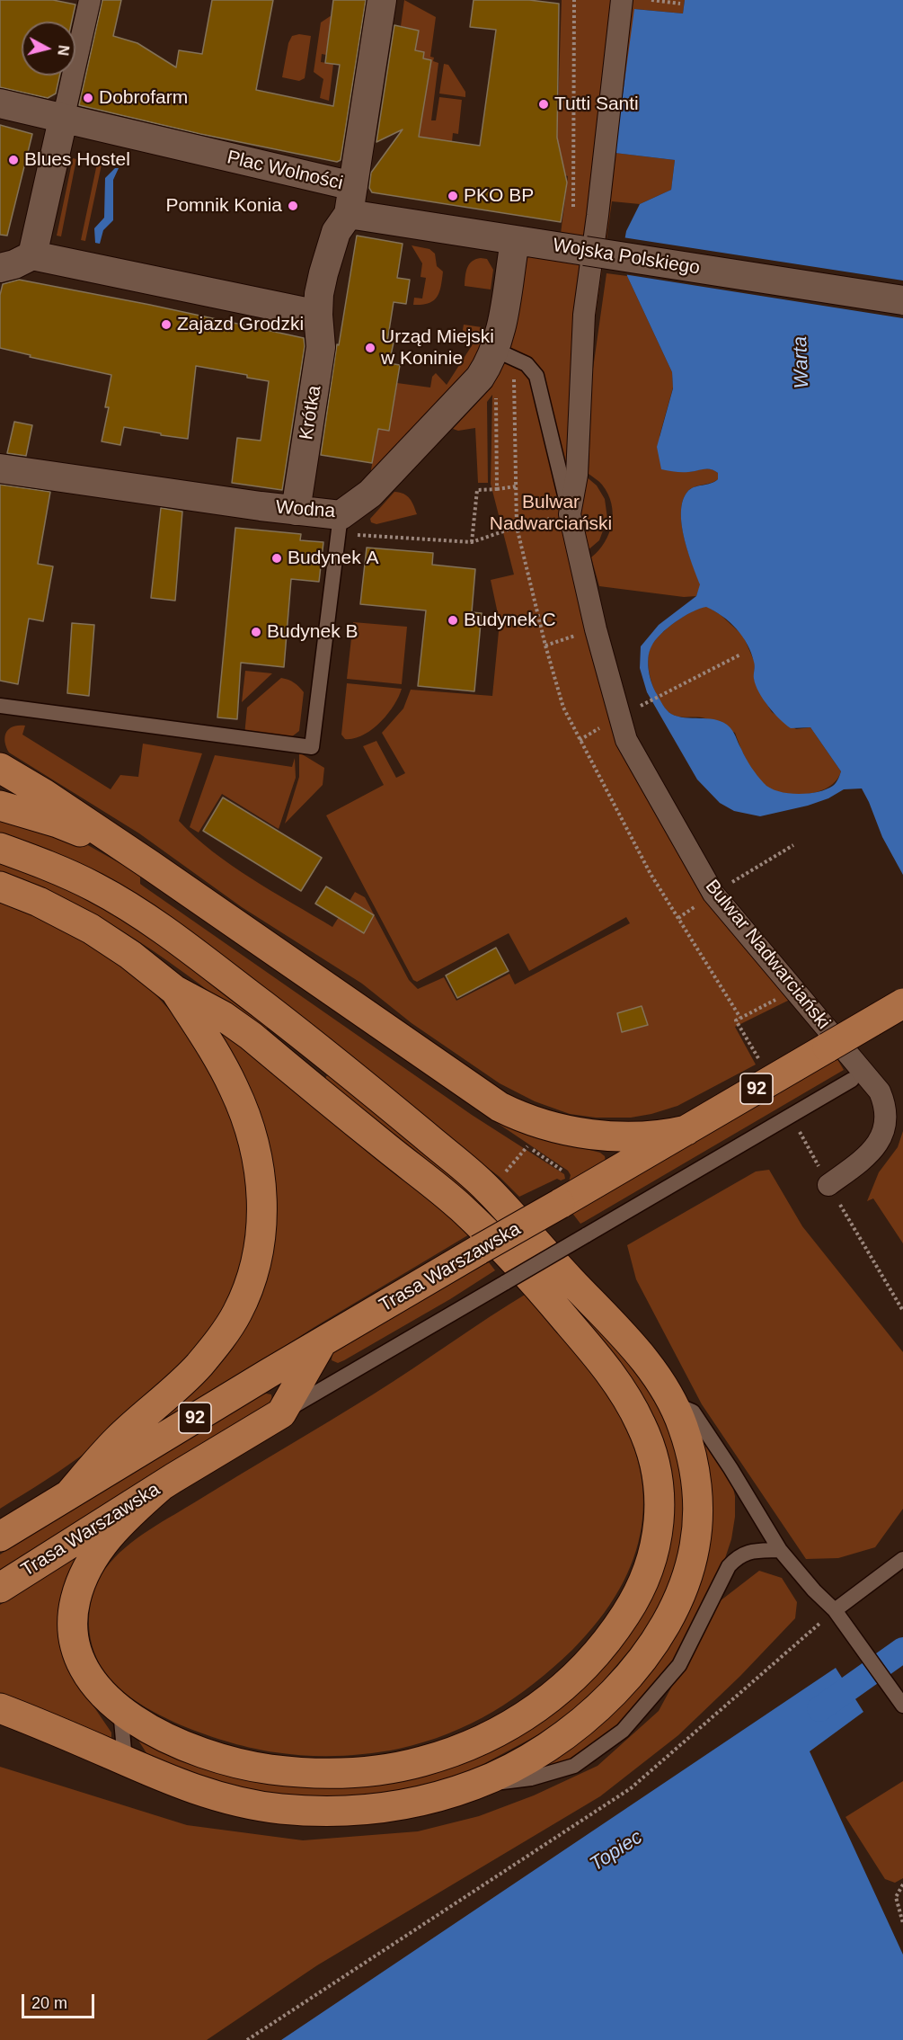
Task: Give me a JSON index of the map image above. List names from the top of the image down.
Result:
{
  "streets": {
    "main road": ["92", "Trasa Warszawska"],
    "street": [
      "Plac Wolności",
      "Wojska Polskiego",
      "Krótka",
      "Wodna",
      "Bulwar Nadwarciański"
    ]
  },
  "crossings": [
    ["Plac Wolności", "Wojska Polskiego"],
    ["Plac Wolności", "Krótka"],
    ["Wojska Polskiego", "Wodna"],
    ["Krótka", "Wodna"]
  ],
  "water": ["Warta", "Topiec"],
  "parks": ["Bulwar Nadwarciański"],
  "places": [
    "Dobrofarm",
    "Tutti Santi",
    "Blues Hostel",
    "PKO BP",
    "Pomnik Konia",
    "Zajazd Grodzki",
    "Urząd Miejski w Koninie",
    "Budynek A",
    "Budynek C",
    "Budynek B"
  ],
  "scale_bar": "20 m",
  "north": "right"
}
